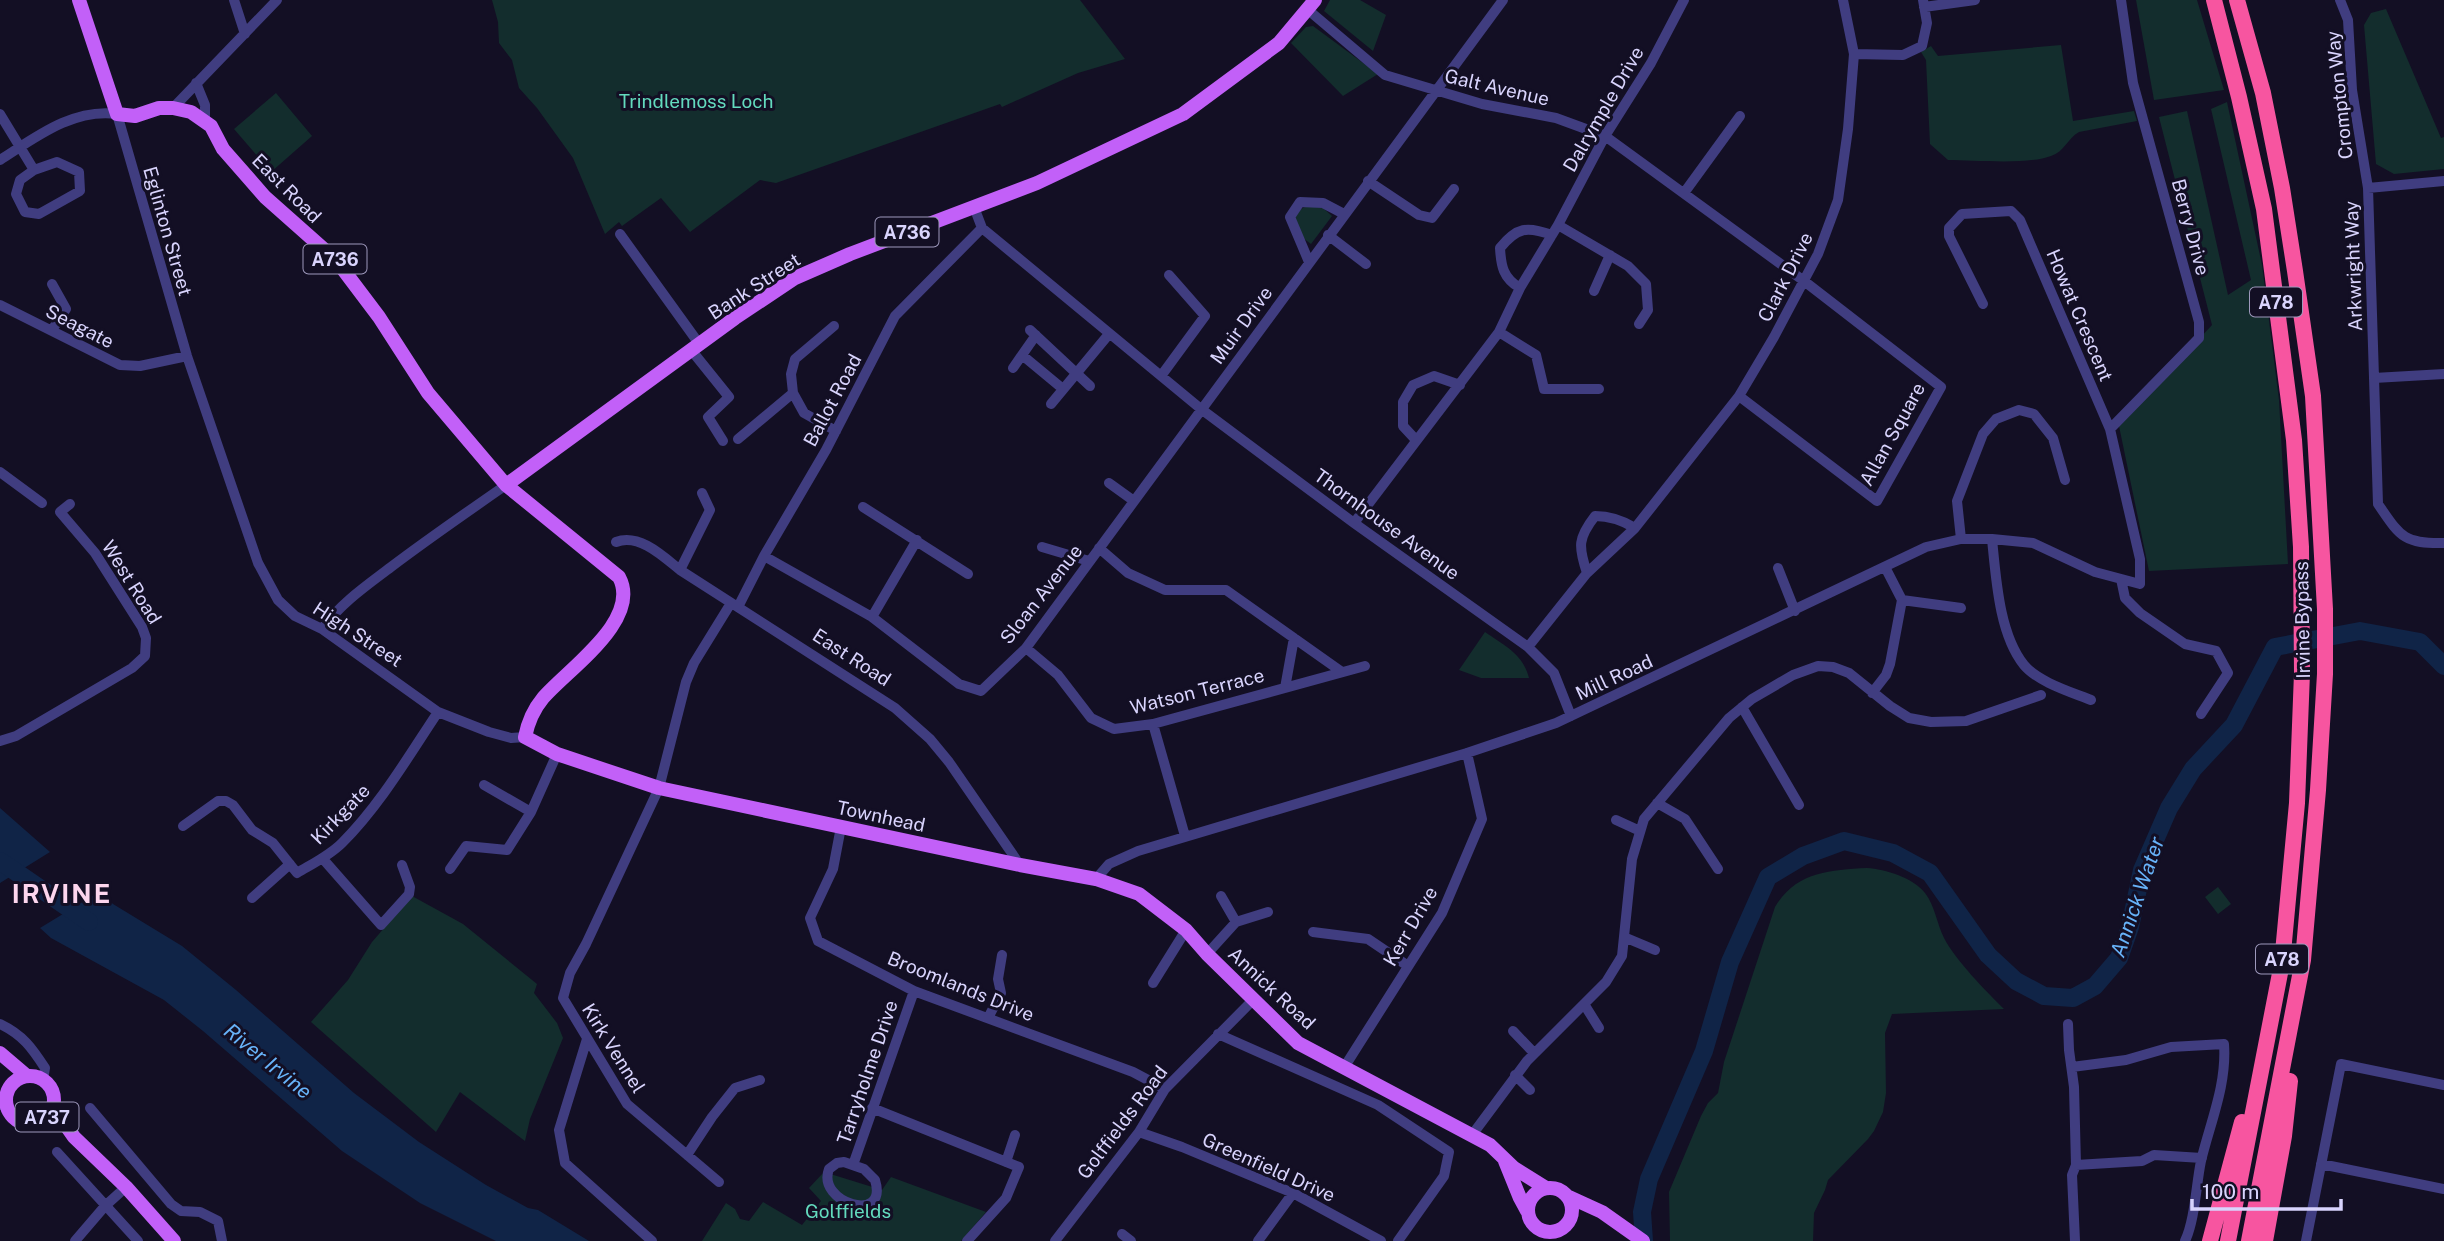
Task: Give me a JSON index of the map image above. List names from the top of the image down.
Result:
{
  "streets": {
    "highway": ["A78", "Irvine Bypass"],
    "main road": [
      "East Road",
      "A736",
      "Bank Street",
      "High Street",
      "Townhead",
      "Annick Road",
      "A737"
    ],
    "street": [
      "Galt Avenue",
      "Crompton Way",
      "Dalrymple Drive",
      "Berry Drive",
      "Eglinton Street",
      "Arkwright Way",
      "Clark Drive",
      "Howat Crescent",
      "Muir Drive",
      "Seagate",
      "Ballot Road",
      "Allan Square",
      "Thornhouse Avenue",
      "West Road",
      "Sloan Avenue",
      "Mill Road",
      "Watson Terrace",
      "Kirkgate",
      "Kerr Drive",
      "Broomlands Drive",
      "Kirk Vennel",
      "Tarryholme Drive",
      "Golffields Road",
      "Greenfield Drive"
    ]
  },
  "crossings": [
    ["Galt Avenue", "Dalrymple Drive"],
    ["Galt Avenue", "Clark Drive"],
    ["Galt Avenue", "Bank Street"],
    ["Galt Avenue", "Muir Drive"],
    ["Galt Avenue", "Allan Square"],
    ["Crompton Way", "Arkwright Way"],
    ["Dalrymple Drive", "Thornhouse Avenue"],
    ["East Road", "Bank Street"],
    ["East Road", "Ballot Road"],
    ["East Road", "High Street"],
    ["East Road", "Townhead"],
    ["East Road", "Kirk Vennel"],
    ["Berry Drive", "Howat Crescent"],
    ["Eglinton Street", "Seagate"],
    ["Eglinton Street", "High Street"],
    ["Clark Drive", "Allan Square"],
    ["Clark Drive", "Thornhouse Avenue"],
    ["Bank Street", "Thornhouse Avenue"],
    ["Bank Street", "High Street"],
    ["A78", "Irvine Bypass"],
    ["Howat Crescent", "Mill Road"],
    ["Muir Drive", "Thornhouse Avenue"],
    ["Muir Drive", "Sloan Avenue"],
    ["Seagate", "High Street"],
    ["Ballot Road", "Thornhouse Avenue"],
    ["Ballot Road", "Sloan Avenue"],
    ["Ballot Road", "Kirk Vennel"],
    ["Thornhouse Avenue", "Sloan Avenue"],
    ["Thornhouse Avenue", "Mill Road"],
    ["Sloan Avenue", "Watson Terrace"],
    ["High Street", "Kirkgate"],
    ["High Street", "Townhead"],
    ["High Street", "Kirk Vennel"],
    ["Mill Road", "Townhead"],
    ["Mill Road", "Kerr Drive"],
    ["Mill Road", "Annick Road"],
    ["Townhead", "Broomlands Drive"],
    ["Townhead", "Annick Road"],
    ["Townhead", "Kirk Vennel"],
    ["Kerr Drive", "Annick Road"],
    ["Broomlands Drive", "Tarryholme Drive"],
    ["Broomlands Drive", "Golffields Road"],
    ["Annick Road", "Golffields Road"],
    ["Golffields Road", "Greenfield Drive"]
  ],
  "districts": ["IRVINE"],
  "water": ["Annick Water", "River Irvine"],
  "parks": ["Trindlemoss Loch", "Golffields"],
  "scale_bar": "100 m"
}
